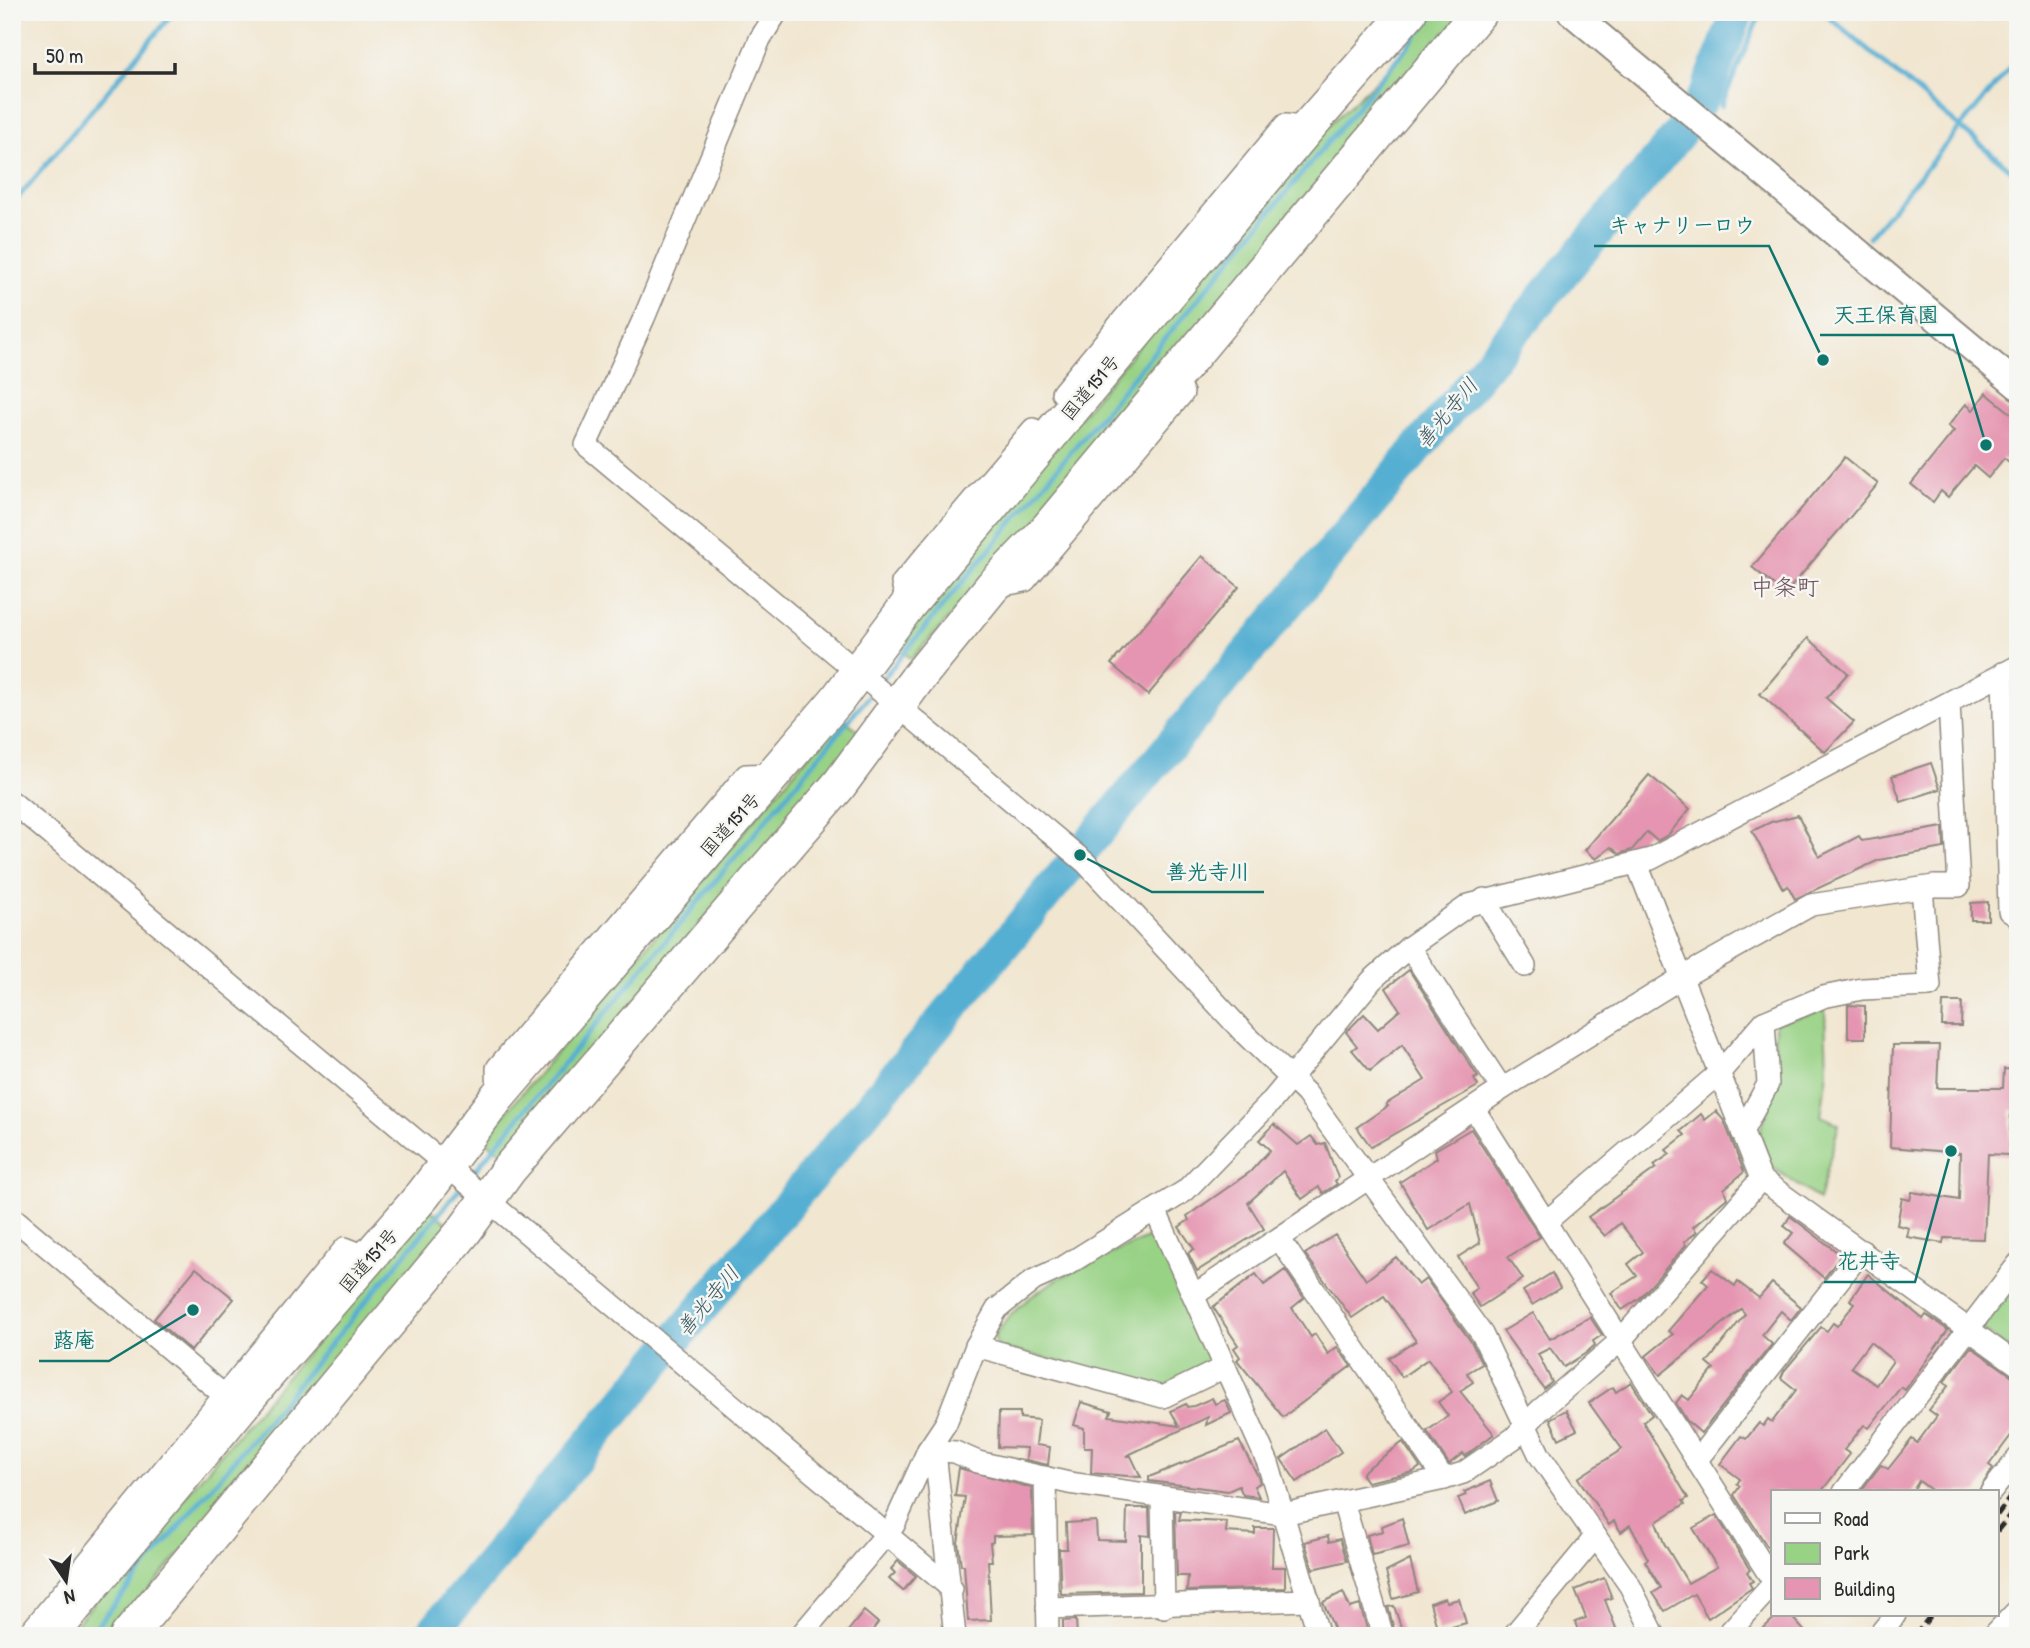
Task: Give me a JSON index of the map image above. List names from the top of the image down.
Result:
{
  "streets": {
    "highway": ["国道151号"]
  },
  "districts": ["中条町"],
  "water": ["善光寺川"],
  "places": [
    "キャナリーロウ",
    "天王保育園",
    "善光寺川",
    "花井寺",
    "蕗庵"
  ],
  "legend": ["Road", "Park", "Building"],
  "scale_bar": "50 m",
  "north": "bottom"
}
